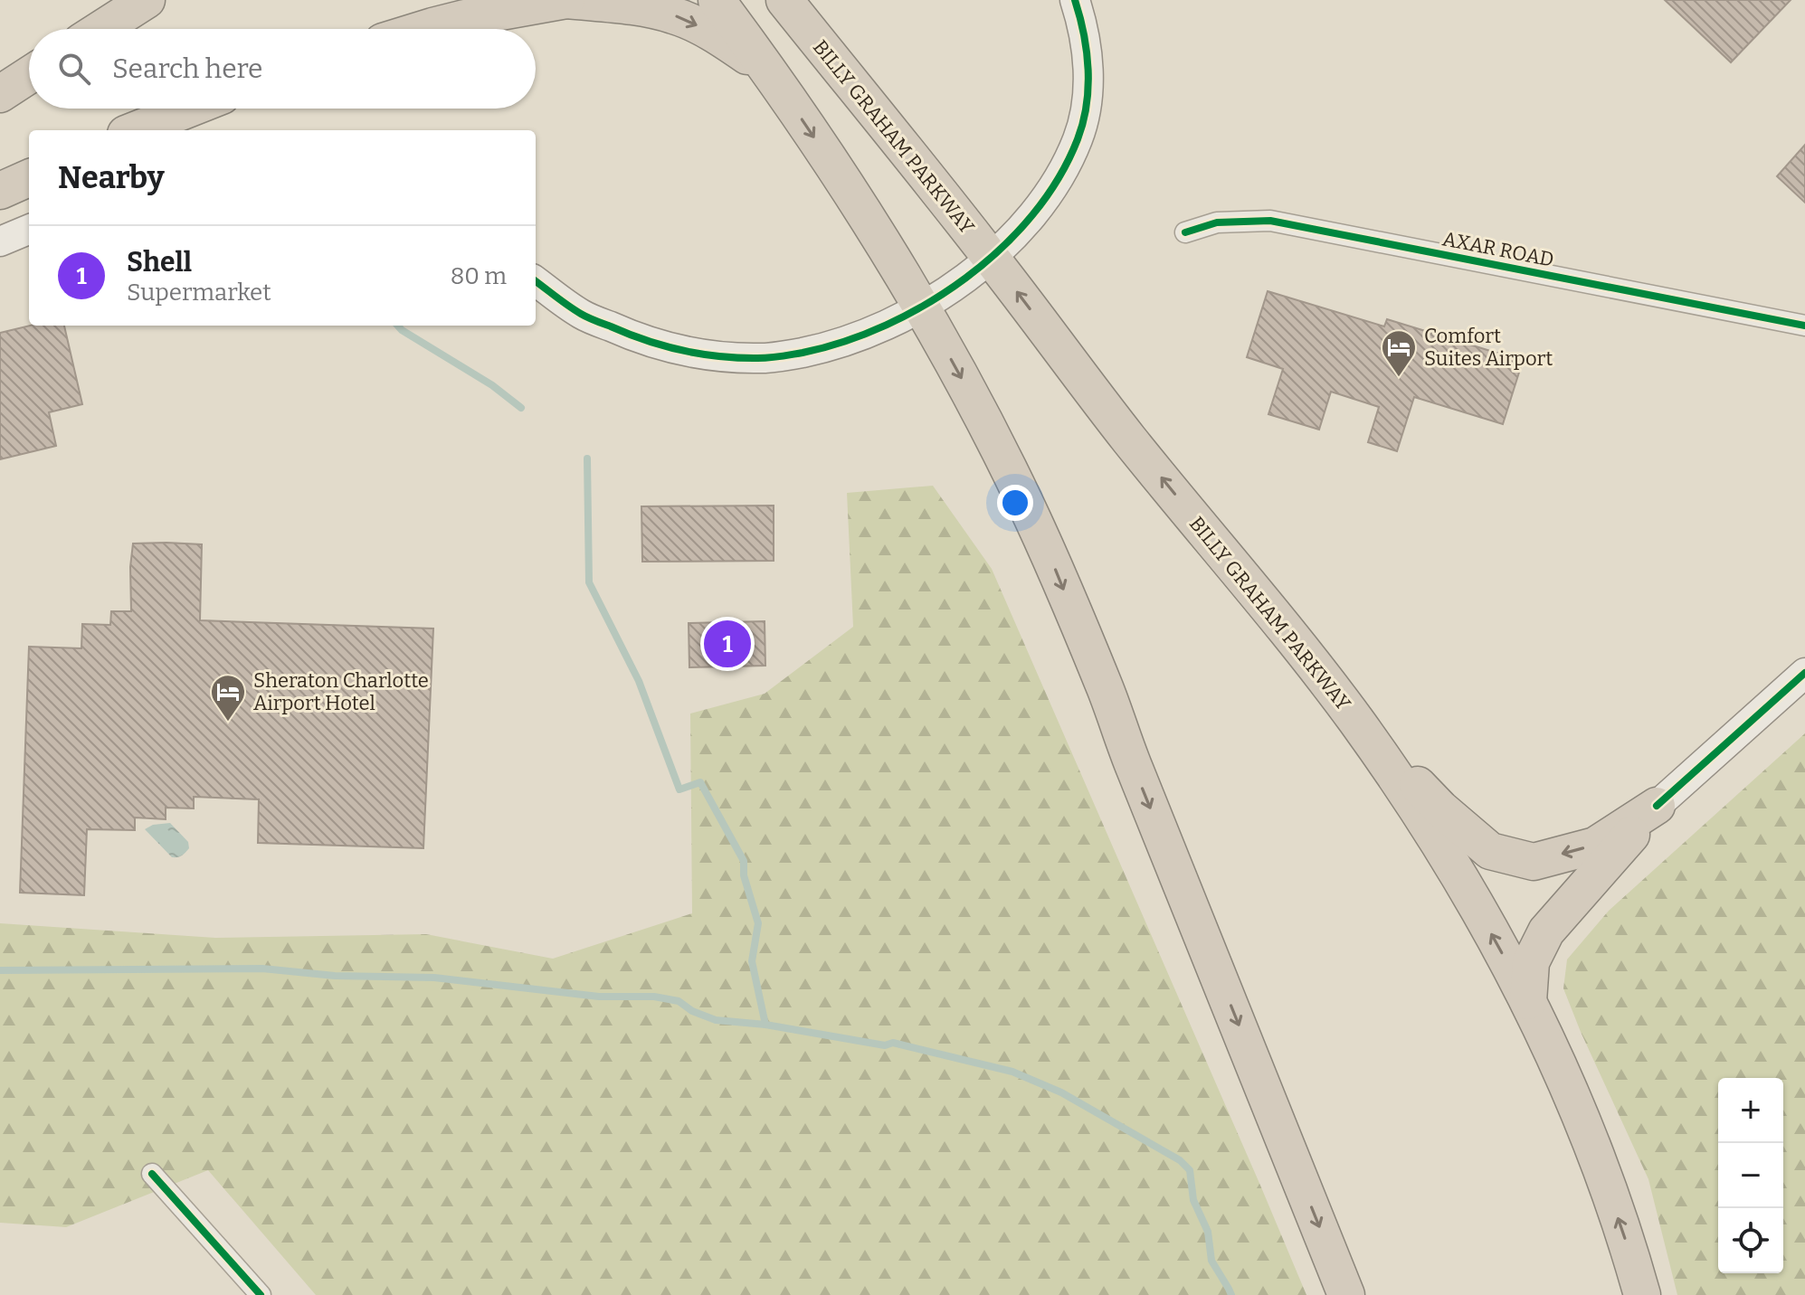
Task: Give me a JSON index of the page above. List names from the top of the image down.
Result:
{
  "streets": {
    "highway": ["BILLY GRAHAM PARKWAY"],
    "street": ["AXAR ROAD"]
  },
  "places": {
    "hotel": ["Comfort Suites Airport", "Sheraton Charlotte Airport Hotel"]
  },
  "page": {
    "search": "Search here",
    "heading": "Nearby",
    "list": [
      {
        "mark": "1",
        "name": "Shell",
        "note": "Supermarket",
        "value": "80 m"
      }
    ],
    "pins": "1",
    "map_buttons": ["+", "−"]
  }
}
